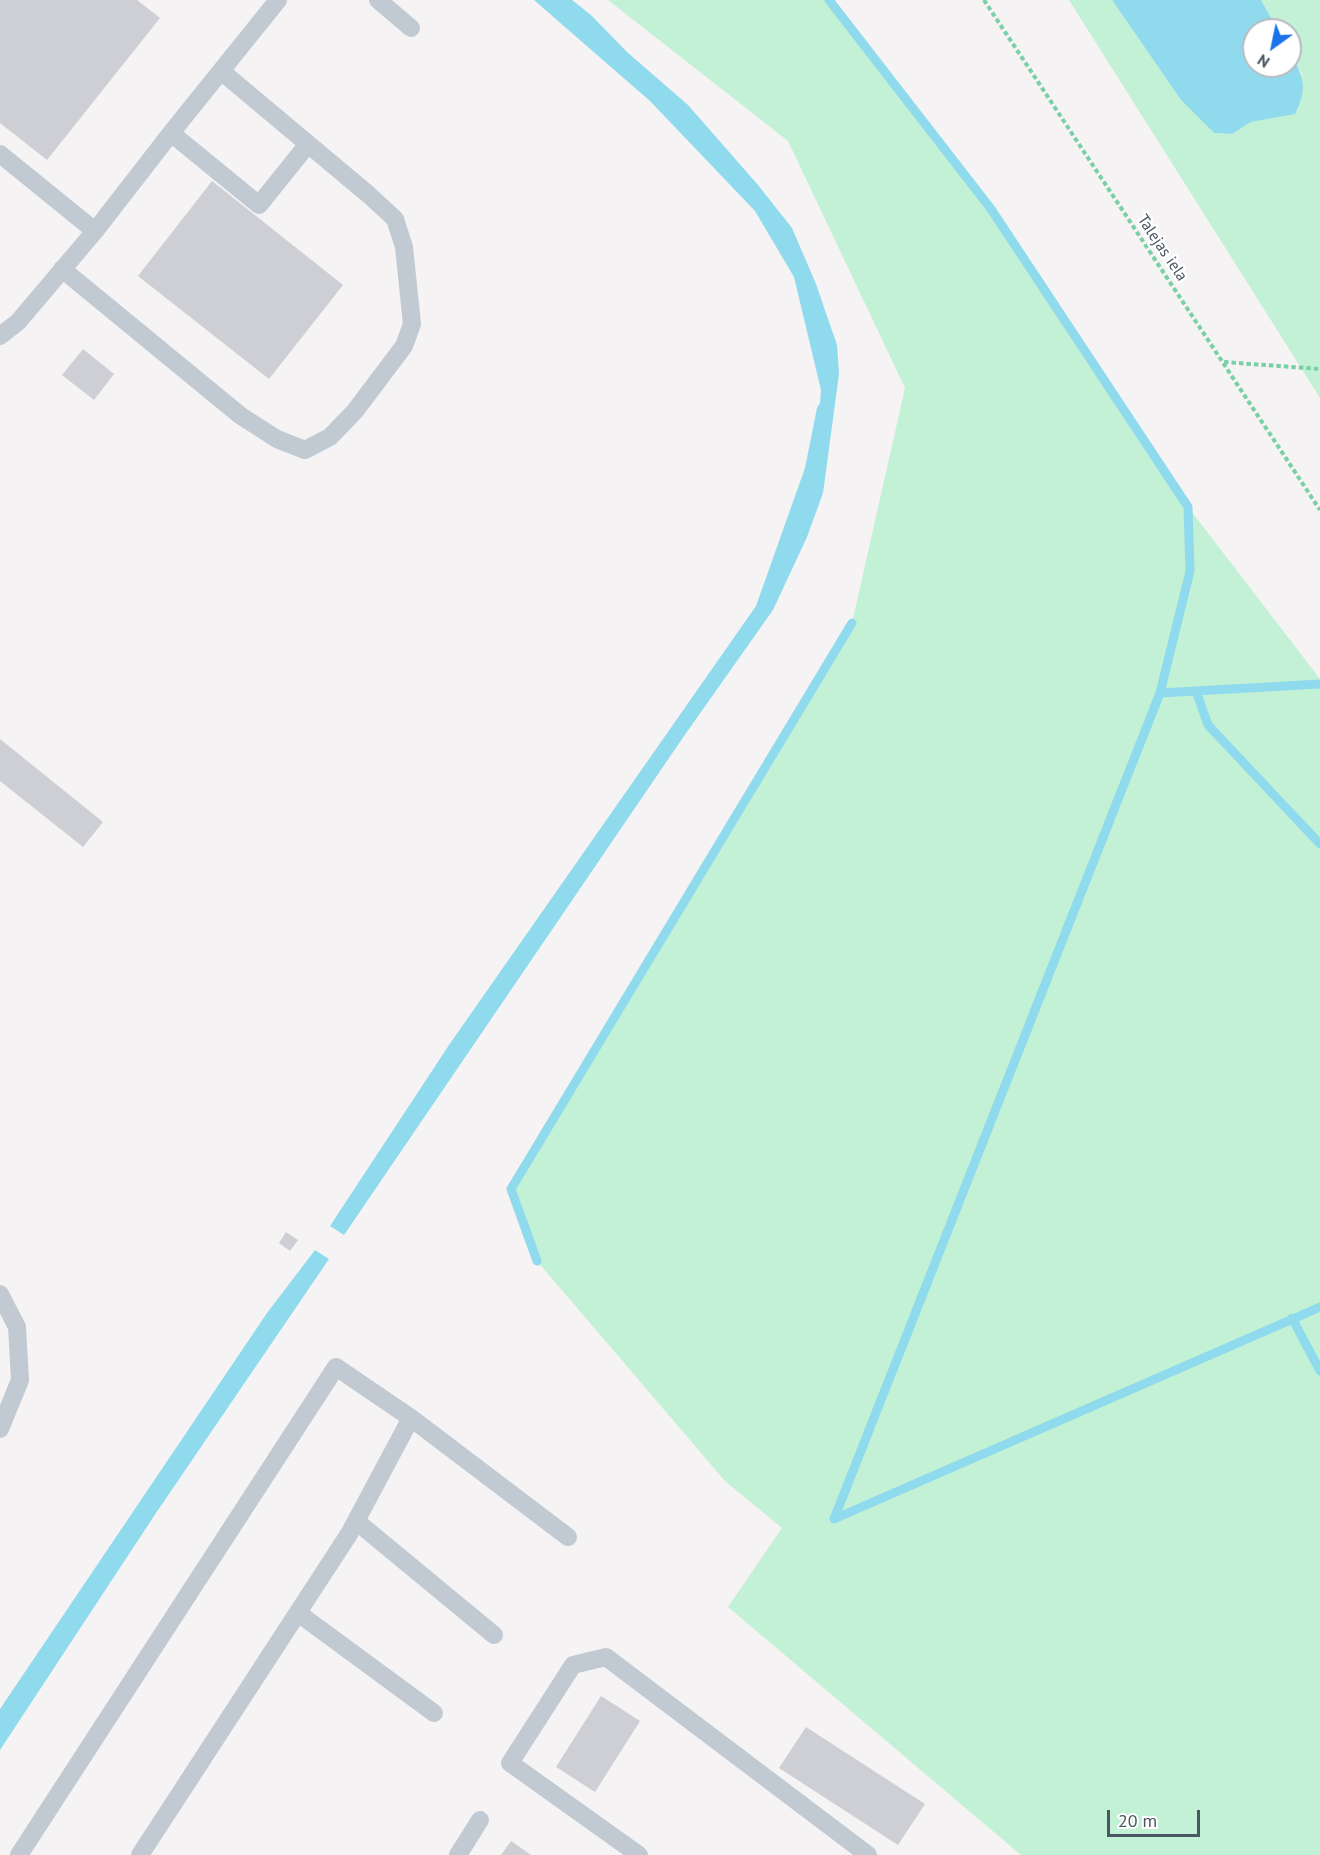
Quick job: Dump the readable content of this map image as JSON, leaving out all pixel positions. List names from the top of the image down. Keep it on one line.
{"streets":{"path":["Talejas iela"]},"scale_bar":"20 m","north":"bottom left"}
